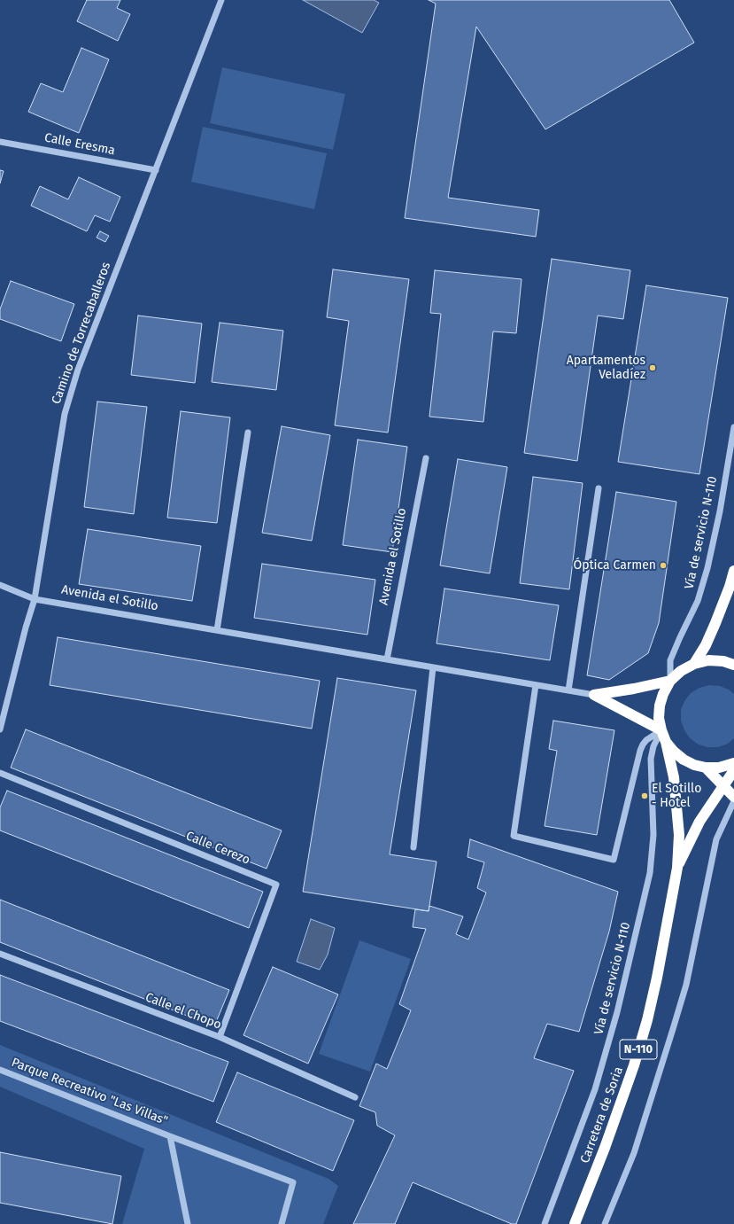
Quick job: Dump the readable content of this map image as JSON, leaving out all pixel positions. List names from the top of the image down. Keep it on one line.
{"streets":{"highway":["Avenida el Sotillo","N-110","Carretera de Soria"],"street":["Calle Eresma","Camino de Torrecaballeros","Vía de servicio N-110","Calle Cerezo","Calle el Chopo","Parque Recreativo \"Las Villas\""]},"crossings":[["Calle Eresma","Camino de Torrecaballeros"],["Camino de Torrecaballeros","Avenida el Sotillo"],["Vía de servicio N-110","Avenida el Sotillo"],["Vía de servicio N-110","N-110"],["Avenida el Sotillo","N-110"],["Calle Cerezo","Calle el Chopo"],["N-110","Carretera de Soria"]],"places":["Apartamentos Veladíez","Óptica Carmen","El Sotillo - Hotel"]}
